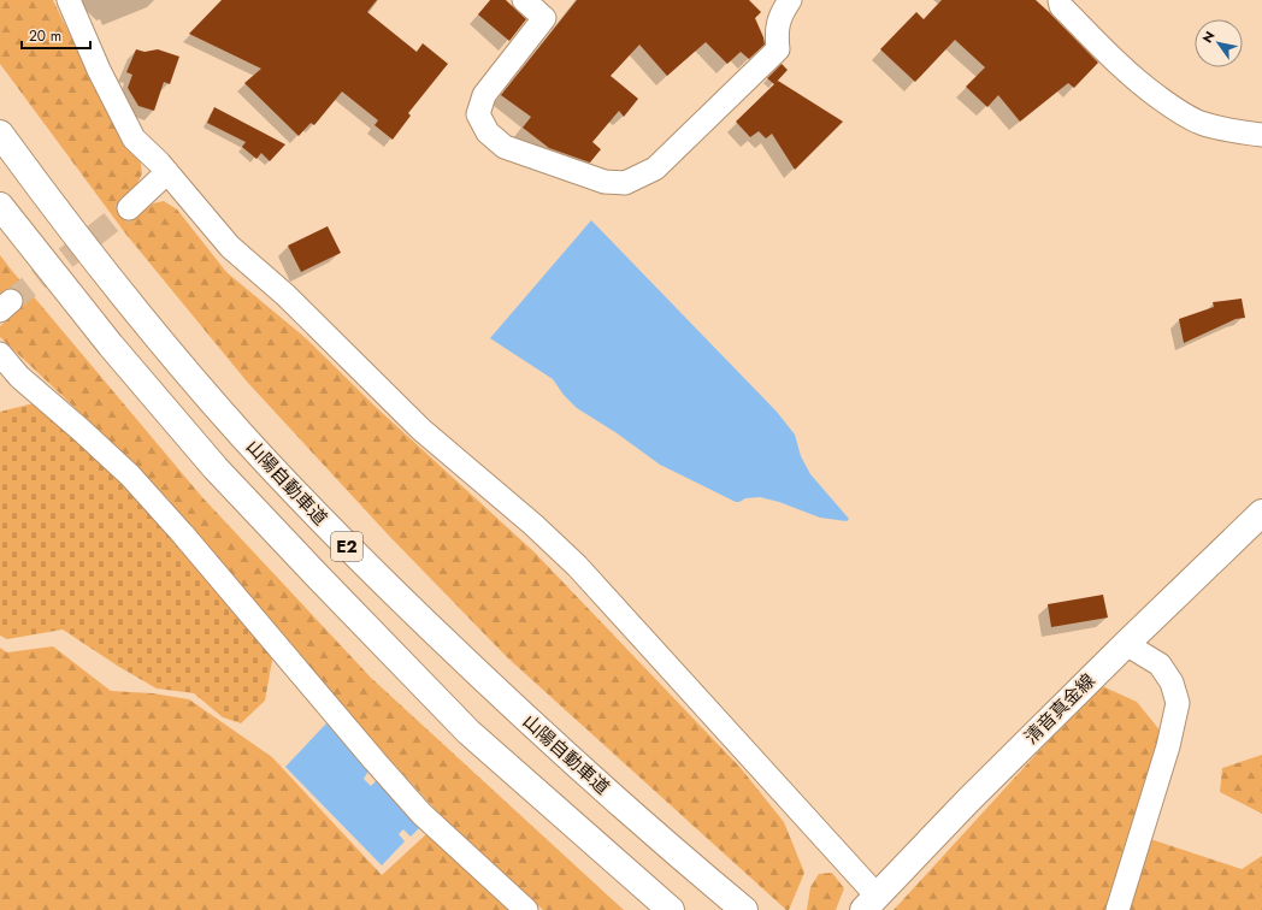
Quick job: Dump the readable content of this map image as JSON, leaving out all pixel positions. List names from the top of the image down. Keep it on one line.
{"streets":{"main road":["山陽自動車道","E2","清音真金線"]},"scale_bar":"20 m","north":"top left"}
